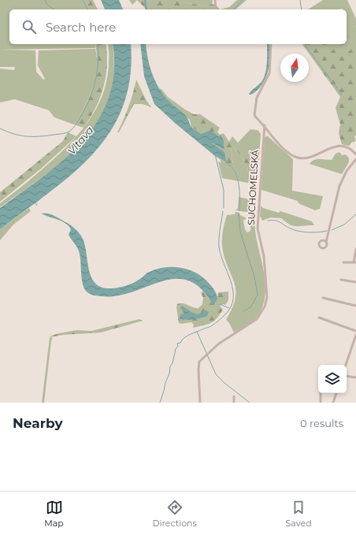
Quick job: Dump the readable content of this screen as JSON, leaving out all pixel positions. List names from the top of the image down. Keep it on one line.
{"streets":{"street":["SUCHOMELSKÁ"]},"water":["Vltava"],"north":"top","page":{"search":"Search here","heading":["Nearby","0 results"],"nav":["Map","Directions","Saved"]}}
